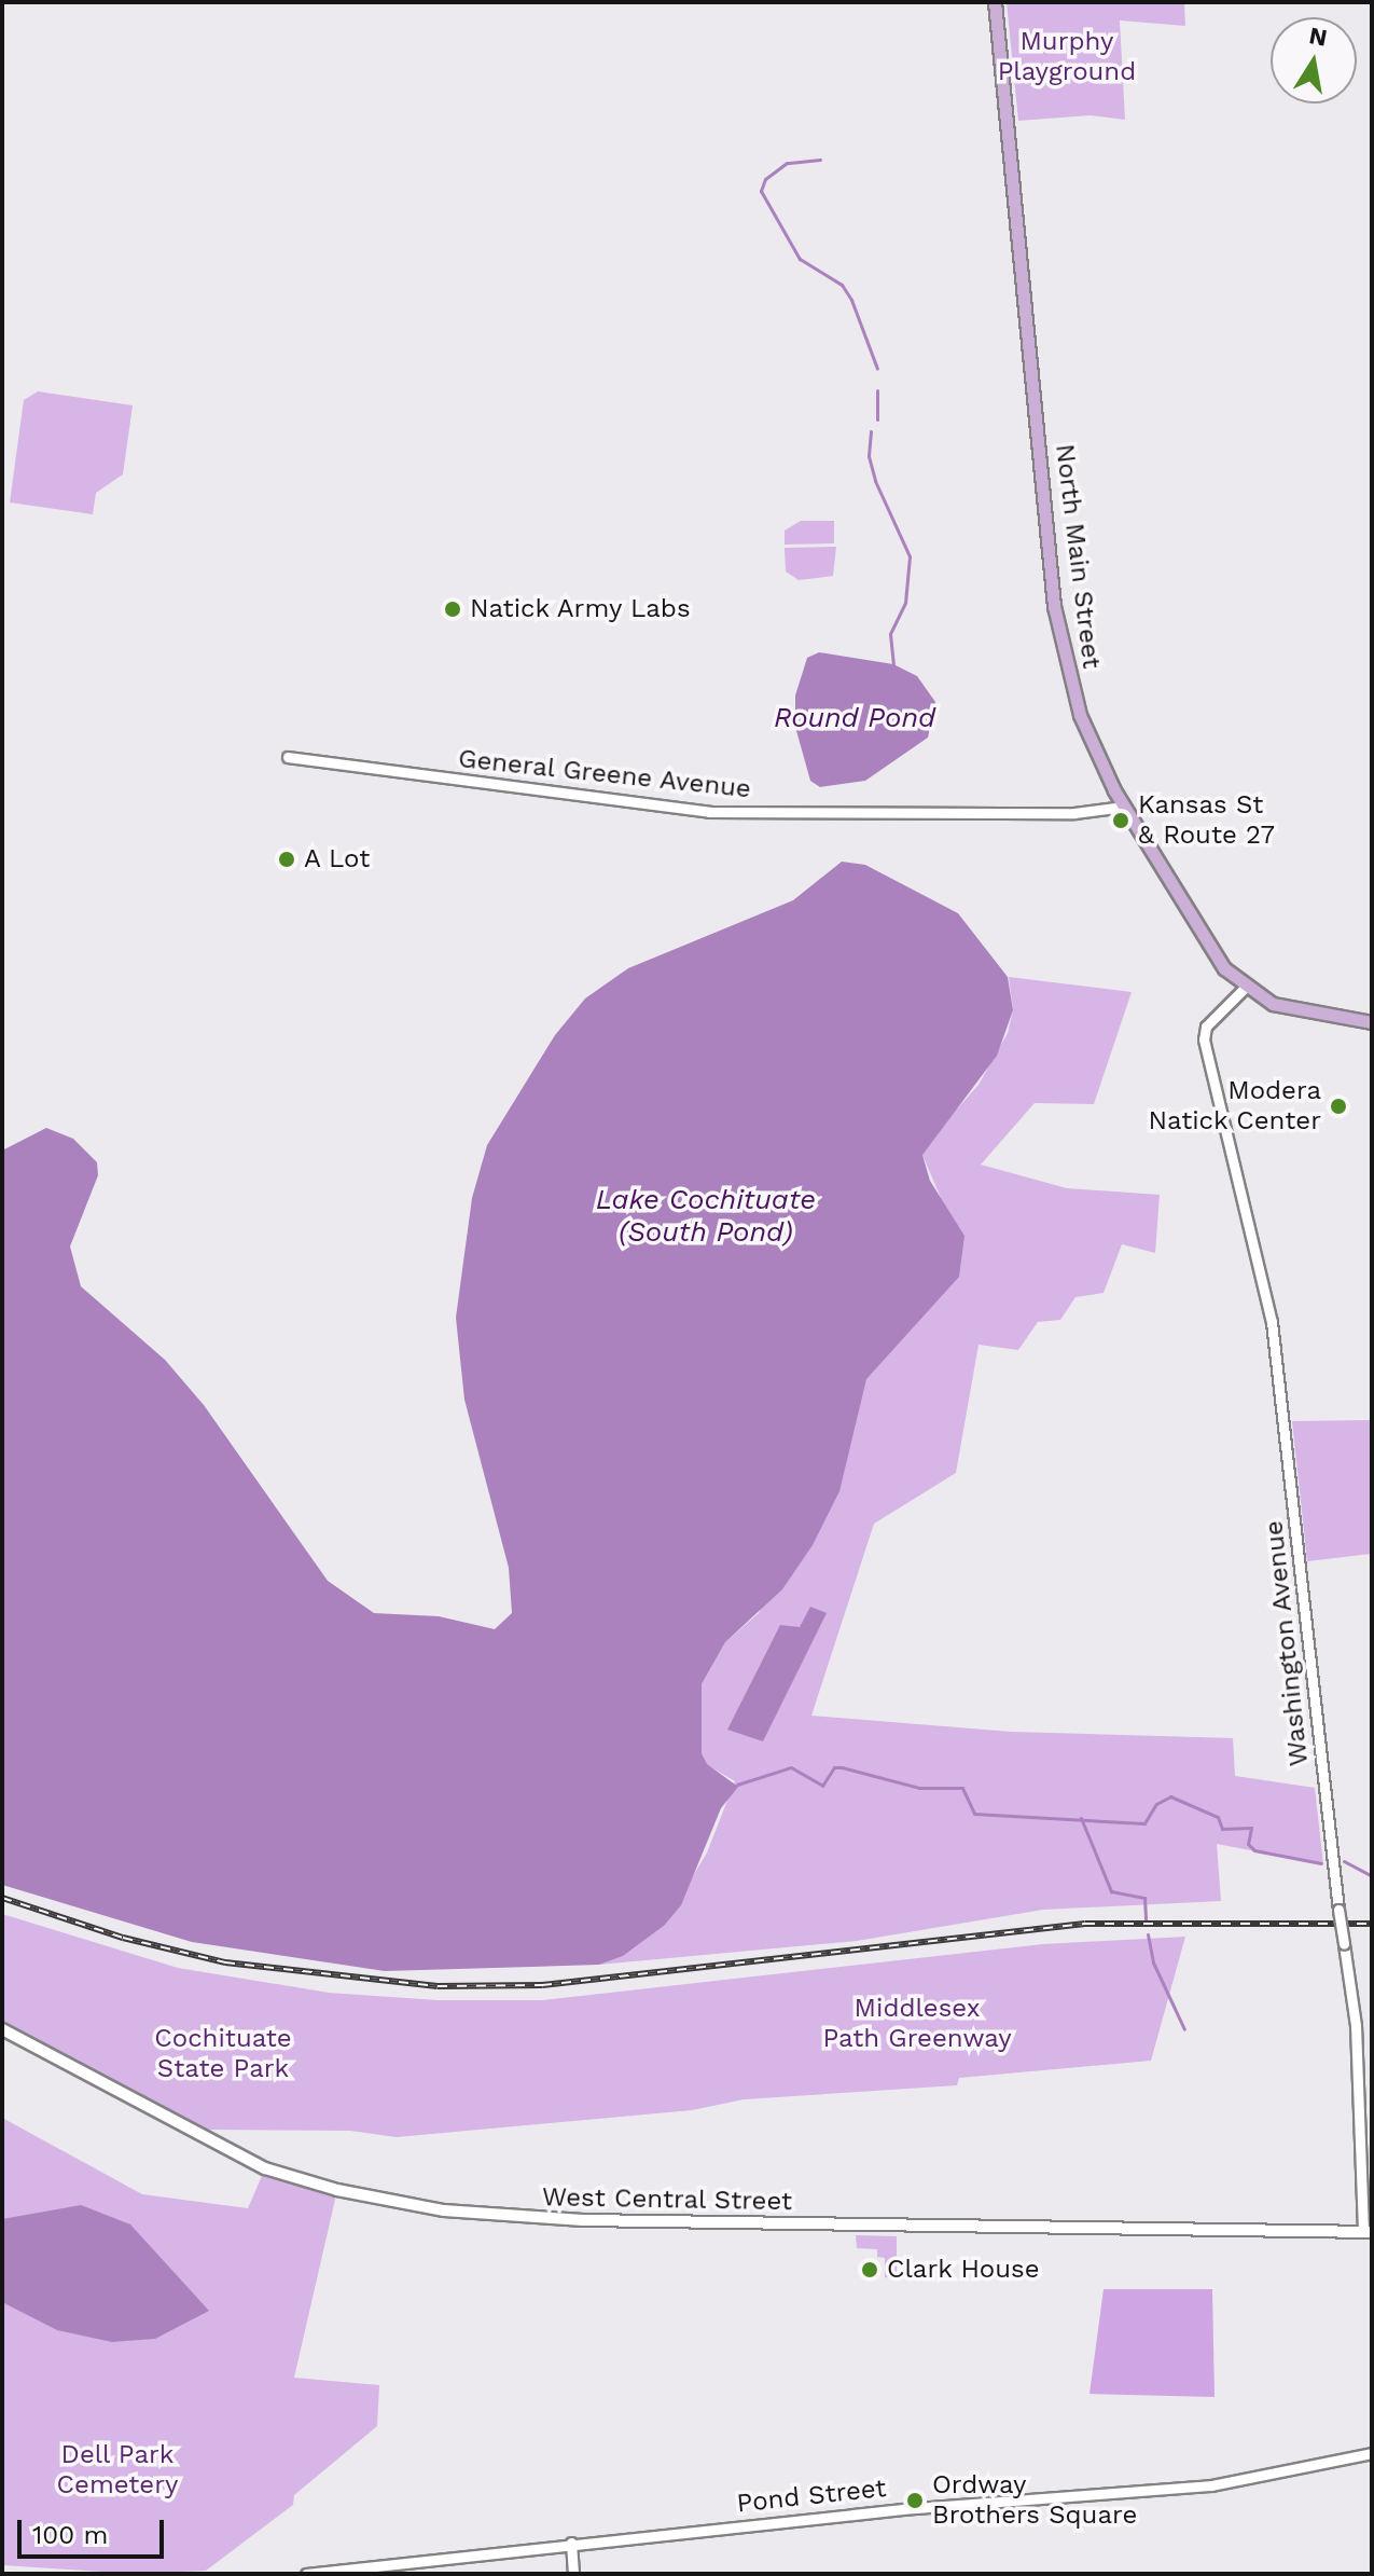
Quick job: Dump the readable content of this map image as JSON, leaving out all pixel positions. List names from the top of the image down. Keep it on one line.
{"streets":{"main road":["North Main Street","West Central Street"],"street":["General Greene Avenue","Washington Avenue","Pond Street"]},"crossings":[["North Main Street","General Greene Avenue"],["North Main Street","Washington Avenue"],["Washington Avenue","West Central Street"]],"water":["Round Pond","Lake Cochituate (South Pond)"],"parks":["Murphy Playground","Middlesex Path Greenway","Cochituate State Park","Dell Park Cemetery"],"places":["Natick Army Labs","Kansas St & Route 27","A Lot","Modera Natick Center","Clark House","Ordway Brothers Square"],"scale_bar":"100 m","north":"top"}
